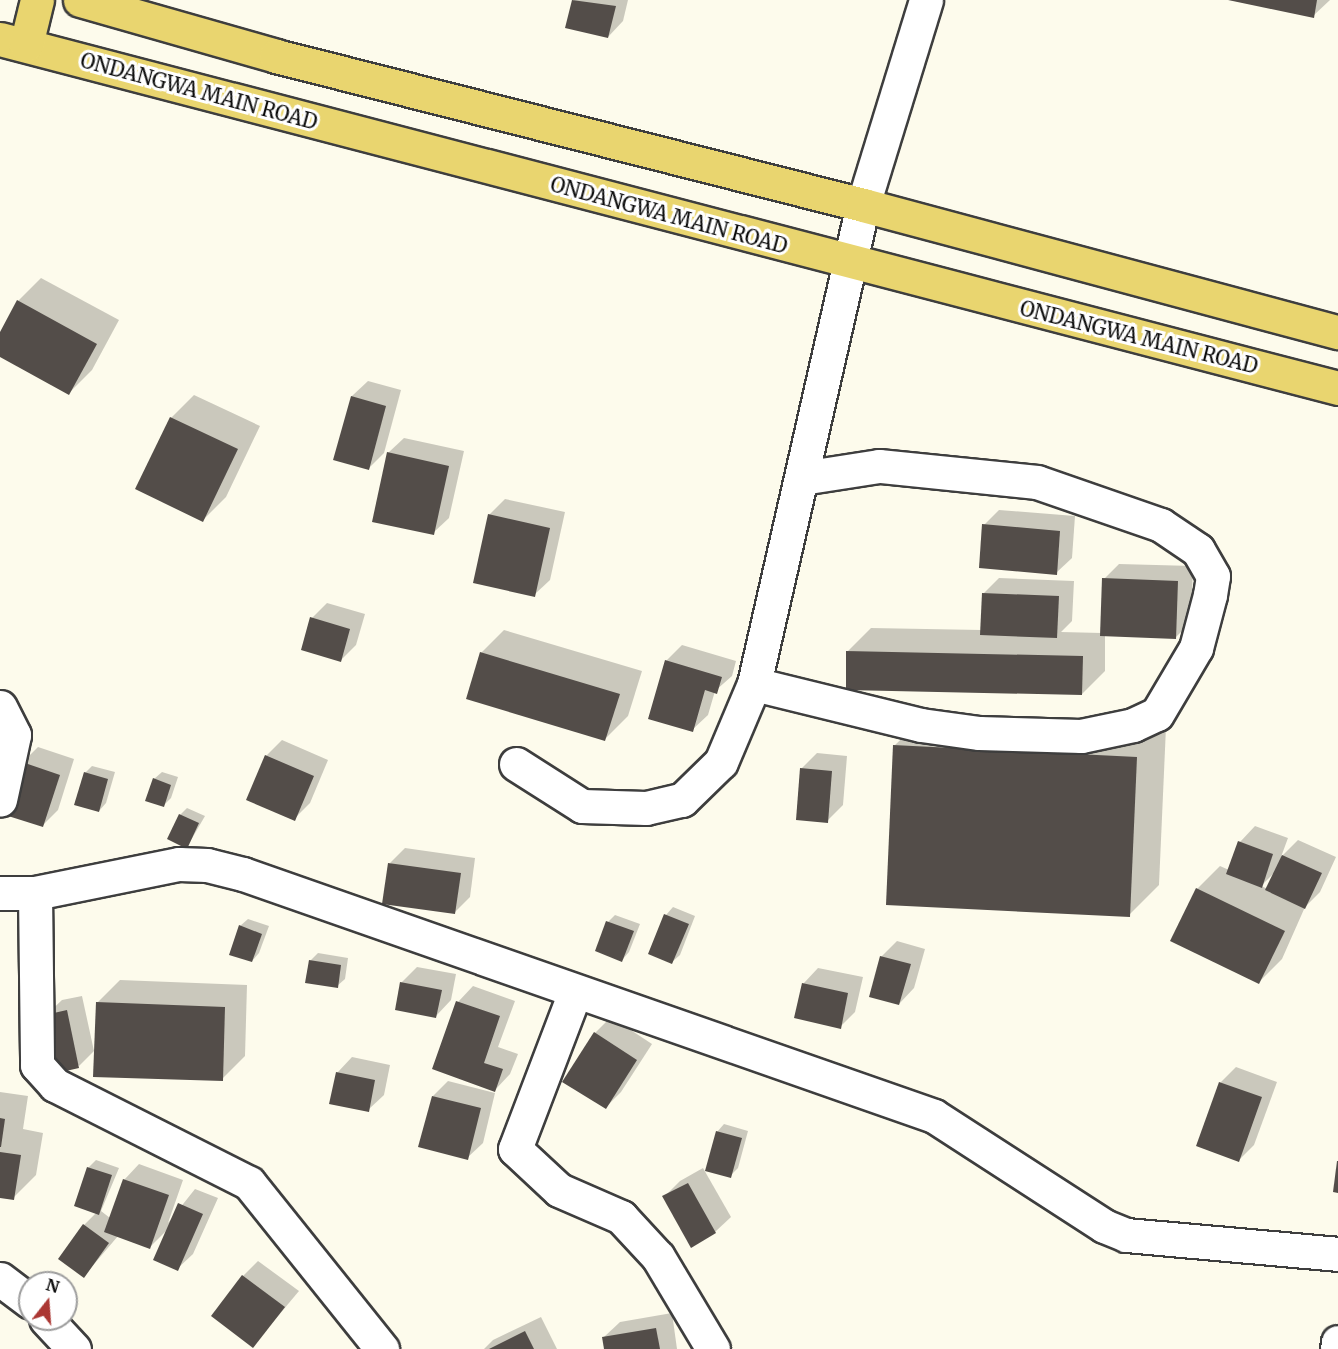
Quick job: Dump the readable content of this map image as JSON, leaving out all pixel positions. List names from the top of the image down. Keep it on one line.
{"streets":{"main road":["ONDANGWA MAIN ROAD"]},"north":"top"}
